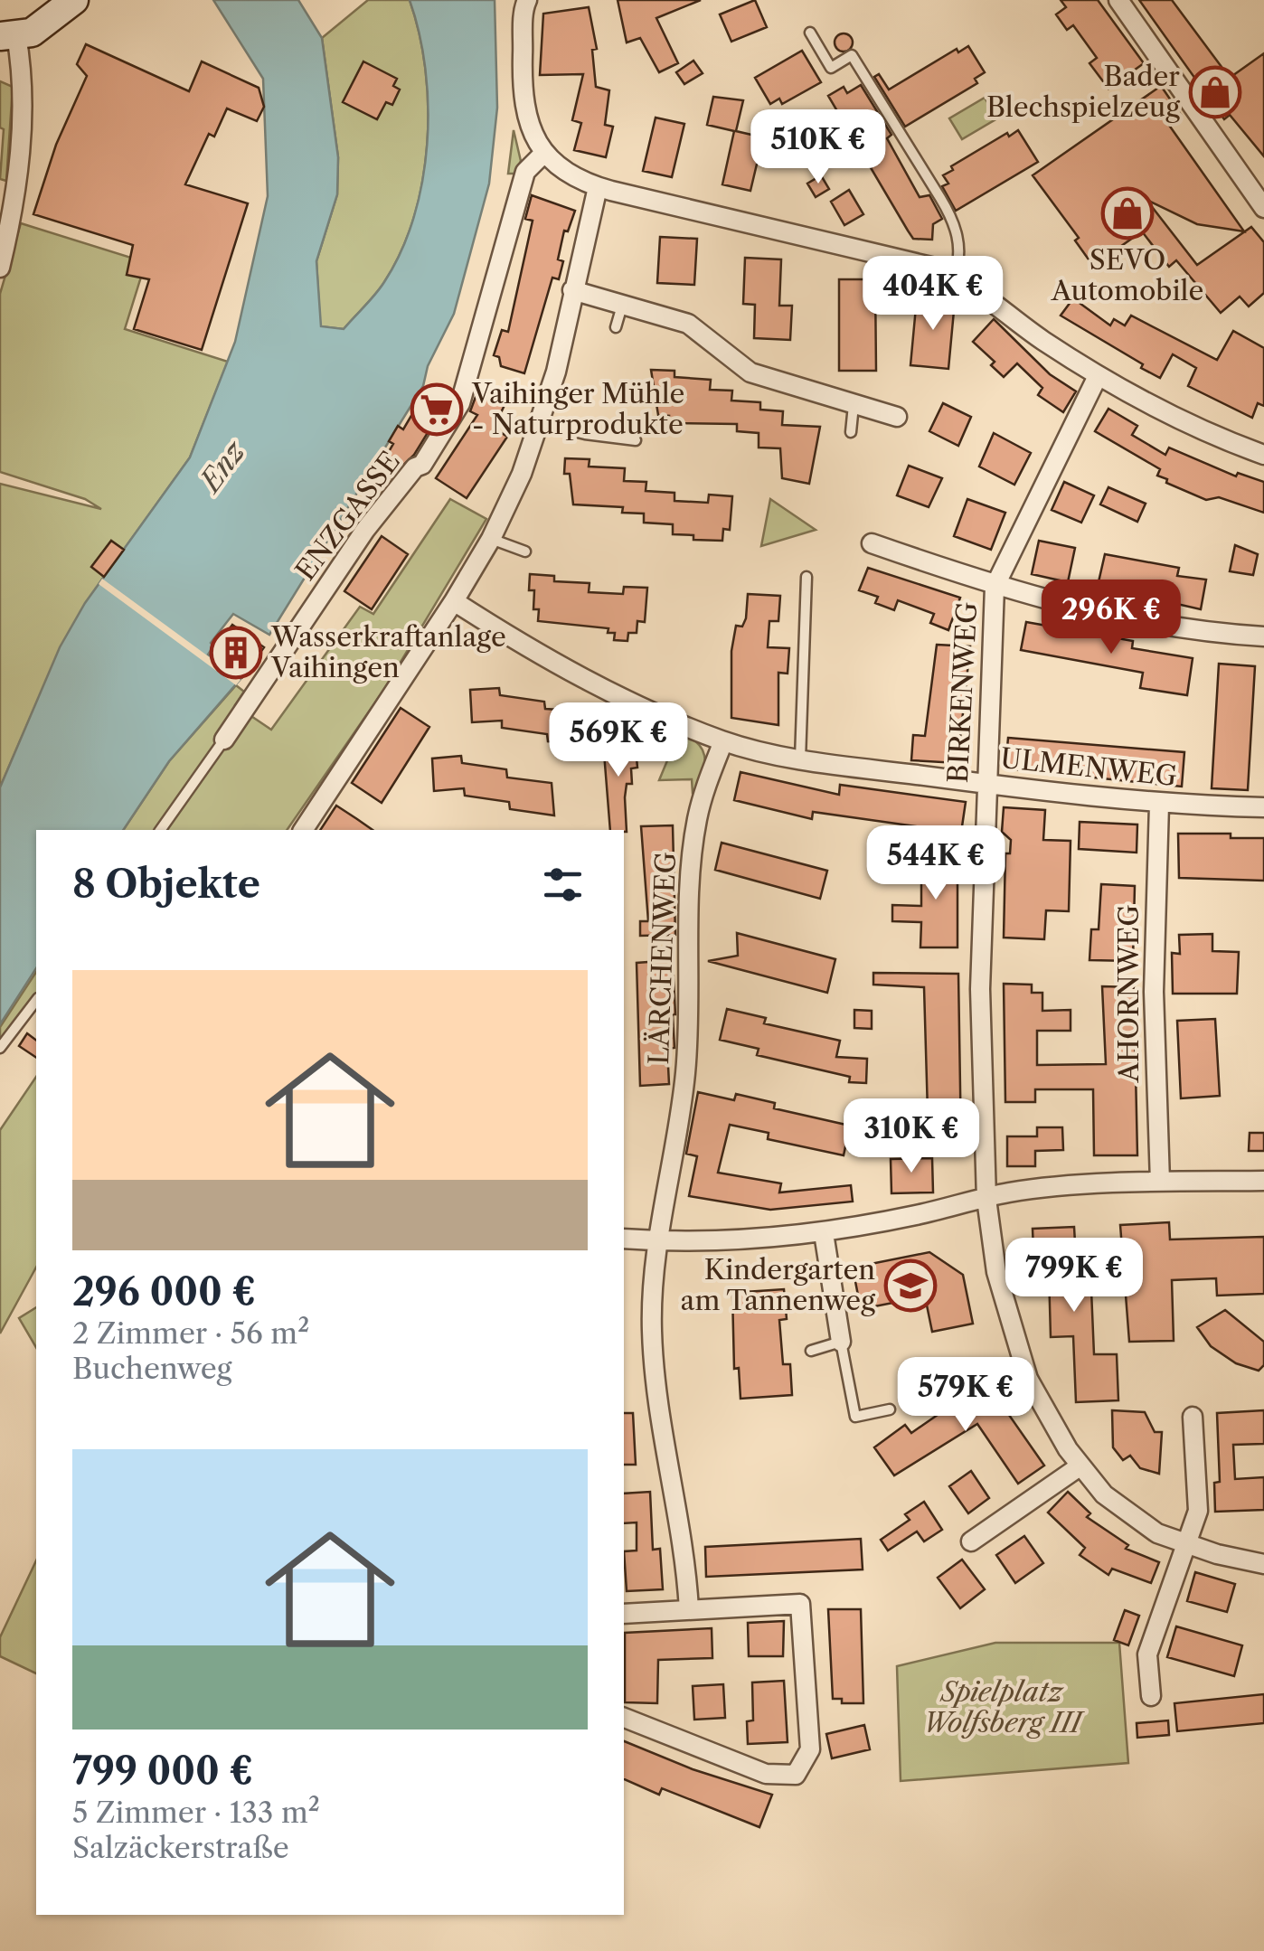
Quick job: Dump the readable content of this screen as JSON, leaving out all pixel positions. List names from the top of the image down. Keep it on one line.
{"streets":{"street":["ENZGASSE","BIRKENWEG","ULMENWEG","LÄRCHENWEG","AHORNWEG"]},"crossings":[["BIRKENWEG","ULMENWEG"],["ULMENWEG","LÄRCHENWEG"],["ULMENWEG","AHORNWEG"]],"water":["Enz"],"parks":["Spielplatz Wolfsberg III"],"places":{"shop":["Bader Blechspielzeug","SEVO Automobile"],"supermarket":["Vaihinger Mühle - Naturprodukte"],"building":["Wasserkraftanlage Vaihingen"],"school or university":["Kindergarten am Tannenweg"]},"page":{"price":["510K €","404K €","296K €","569K €","544K €","310K €","799K €","579K €"],"heading":"8 Objekte","list":[{"name":"296 000 €","note":"2 Zimmer · 56 m² · Buchenweg"},{"name":"799 000 €","note":"5 Zimmer · 133 m² · Salzäckerstraße"}]}}
